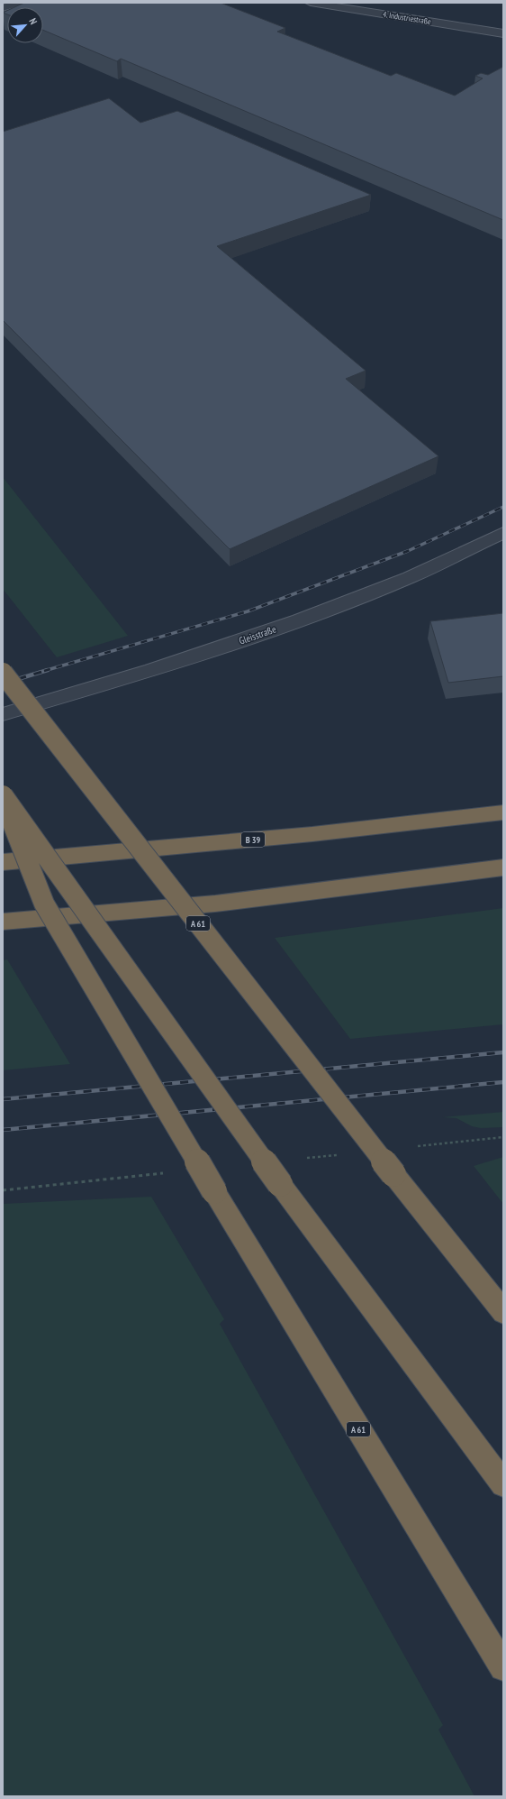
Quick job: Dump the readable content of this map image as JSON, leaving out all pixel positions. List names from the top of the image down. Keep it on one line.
{"streets":{"highway":["B 39","A 61"],"street":["4. Industriestraße","Gleisstraße"]},"north":"top right"}
